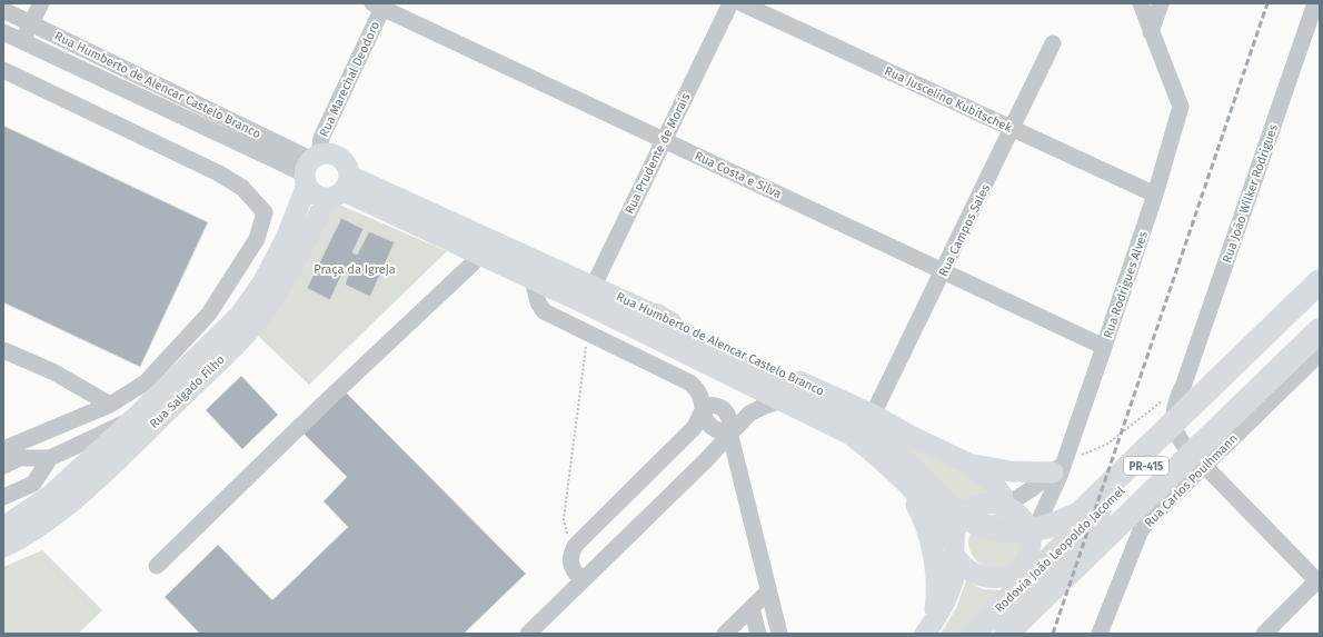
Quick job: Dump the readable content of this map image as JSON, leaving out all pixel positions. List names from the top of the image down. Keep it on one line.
{"streets":{"highway":["PR-415","Rodovia João Leopoldo Jacomel"],"main road":["Rua Humberto de Alencar Castelo Branco","Rua Salgado Filho"],"street":["Rua Marechal Deodoro","Rua Juscelino Kubitschek","Rua Prudente de Morais","Rua Costa e Silva","Rua João Wilker Rodrigues","Rua Campos Sales","Rua Rodrigues Alves","Rua Carlos Poulhmann"]},"crossings":[["Rua Marechal Deodoro","Rua Humberto de Alencar Castelo Branco"],["Rua Marechal Deodoro","Rua Costa e Silva"],["Rua Marechal Deodoro","Rua Salgado Filho"],["Rua Humberto de Alencar Castelo Branco","Rua Prudente de Morais"],["Rua Humberto de Alencar Castelo Branco","Rua Campos Sales"],["Rua Humberto de Alencar Castelo Branco","Rua Rodrigues Alves"],["Rua Humberto de Alencar Castelo Branco","Rua Salgado Filho"],["Rua Juscelino Kubitschek","Rua Campos Sales"],["Rua Juscelino Kubitschek","Rua Rodrigues Alves"],["Rua Prudente de Morais","Rua Costa e Silva"],["Rua Costa e Silva","Rua Campos Sales"],["Rua Costa e Silva","Rua Rodrigues Alves"],["Rua João Wilker Rodrigues","Rua Carlos Poulhmann"]],"parks":["Praça da Igreja"]}
